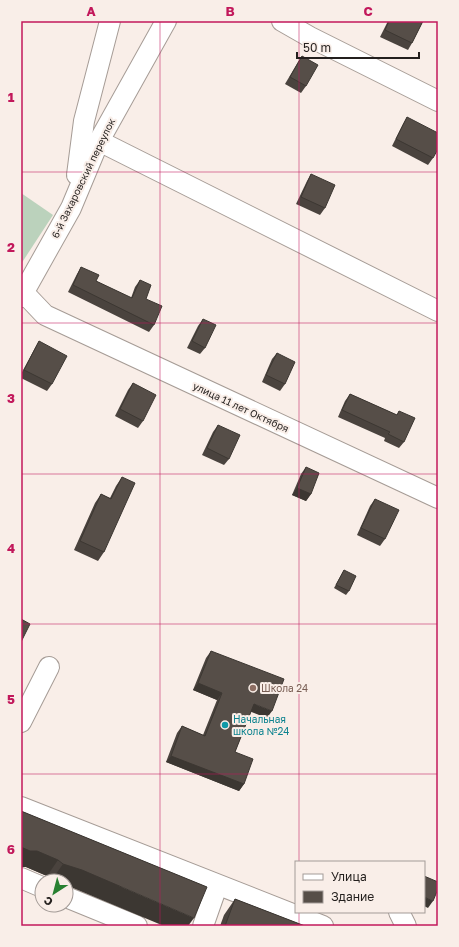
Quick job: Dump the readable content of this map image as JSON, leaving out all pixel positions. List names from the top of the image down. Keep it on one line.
{"streets":{"street":["6-й Захаровский переулок","улица 11 лет Октября"]},"crossings":[["6-й Захаровский переулок","улица 11 лет Октября"]],"places":["Школа 24","Начальная школа №24"],"legend":["Улица","Здание"],"scale_bar":"50 m","north":"bottom left","grid":{"columns":["A","B","C"],"rows":["1","2","3","4","5","6"]}}
